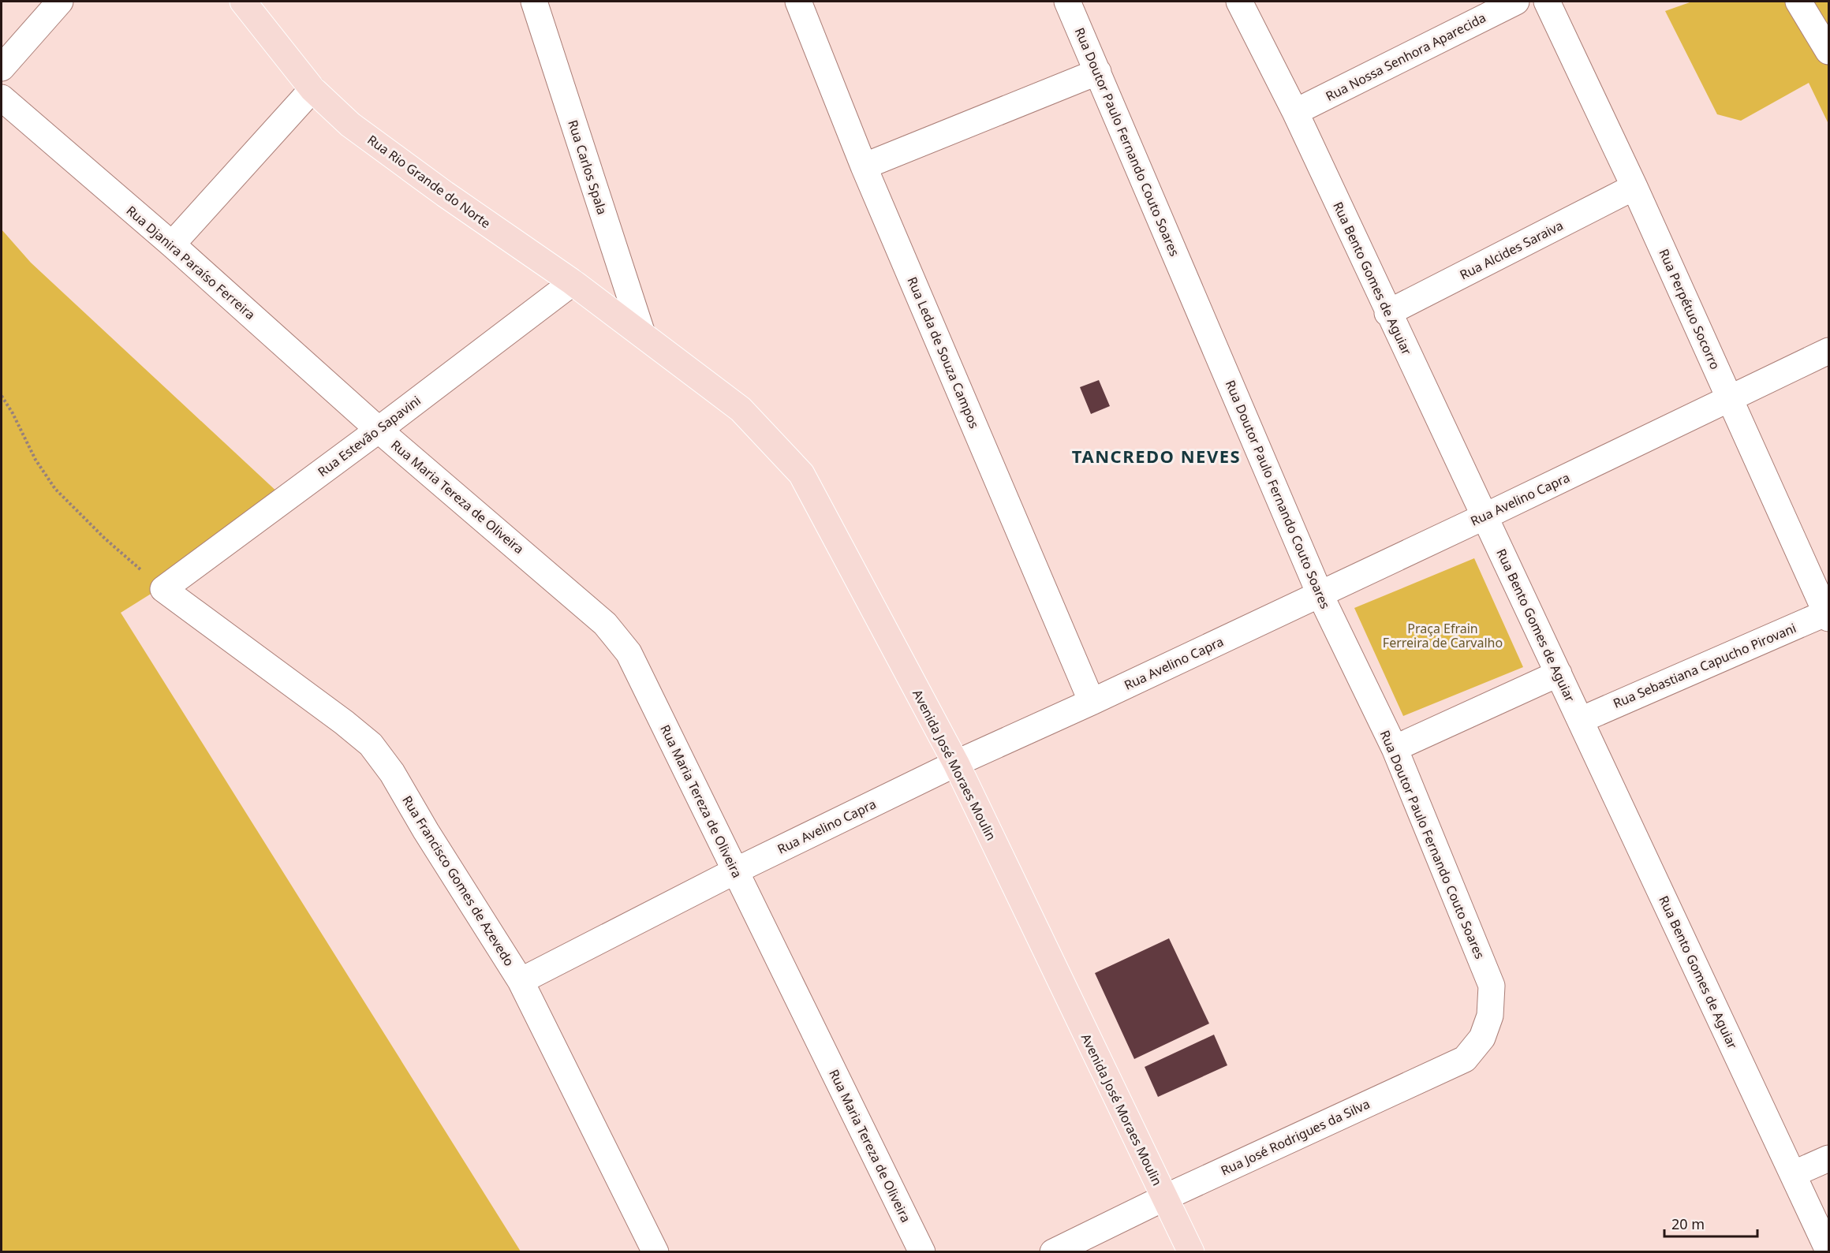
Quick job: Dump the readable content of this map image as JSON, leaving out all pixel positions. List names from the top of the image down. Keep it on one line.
{"streets":{"main road":["Rua Rio Grande do Norte","Avenida José Moraes Moulin"],"street":["Rua Nossa Senhora Aparecida","Rua Doutor Paulo Fernando Couto Soares","Rua Carlos Spala","Rua Alcides Saraiva","Rua Djanira Paraíso Ferreira","Rua Bento Gomes de Aguiar","Rua Perpétuo Socorro","Rua Leda de Souza Campos","Rua Estevão Sapavini","Rua Maria Tereza de Oliveira","Rua Avelino Capra","Rua Sebastiana Capucho Pirovani","Rua Francisco Gomes de Azevedo","Rua José Rodrigues da Silva"]},"crossings":[["Rua Nossa Senhora Aparecida","Rua Bento Gomes de Aguiar"],["Rua Doutor Paulo Fernando Couto Soares","Rua Avelino Capra"],["Rua Doutor Paulo Fernando Couto Soares","Rua José Rodrigues da Silva"],["Rua Carlos Spala","Rua Rio Grande do Norte"],["Rua Carlos Spala","Avenida José Moraes Moulin"],["Rua Rio Grande do Norte","Rua Estevão Sapavini"],["Rua Rio Grande do Norte","Avenida José Moraes Moulin"],["Rua Alcides Saraiva","Rua Bento Gomes de Aguiar"],["Rua Alcides Saraiva","Rua Perpétuo Socorro"],["Rua Djanira Paraíso Ferreira","Rua Estevão Sapavini"],["Rua Djanira Paraíso Ferreira","Rua Maria Tereza de Oliveira"],["Rua Bento Gomes de Aguiar","Rua Avelino Capra"],["Rua Bento Gomes de Aguiar","Rua Sebastiana Capucho Pirovani"],["Rua Perpétuo Socorro","Rua Avelino Capra"],["Rua Perpétuo Socorro","Rua Sebastiana Capucho Pirovani"],["Rua Leda de Souza Campos","Rua Avelino Capra"],["Rua Estevão Sapavini","Rua Maria Tereza de Oliveira"],["Rua Estevão Sapavini","Rua Francisco Gomes de Azevedo"],["Rua Maria Tereza de Oliveira","Rua Avelino Capra"],["Rua Avelino Capra","Avenida José Moraes Moulin"],["Rua Avelino Capra","Rua Francisco Gomes de Azevedo"],["Avenida José Moraes Moulin","Rua José Rodrigues da Silva"]],"districts":["TANCREDO NEVES"],"parks":["Praça Efrain Ferreira de Carvalho"],"scale_bar":"20 m"}
